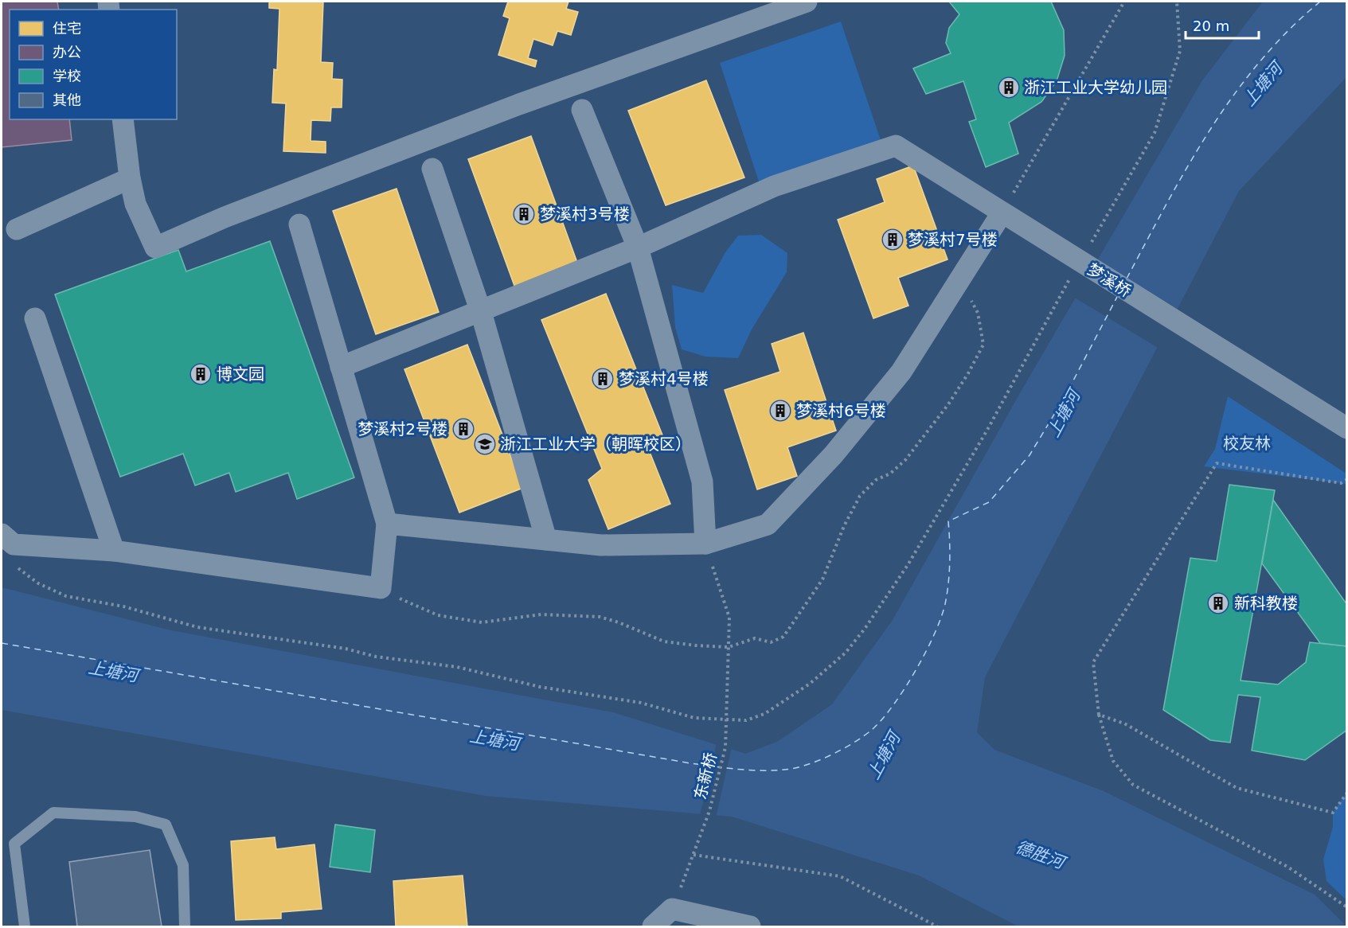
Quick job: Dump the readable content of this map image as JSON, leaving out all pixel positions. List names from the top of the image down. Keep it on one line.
{"streets":{"street":["梦溪桥"],"path":["东新桥"]},"water":["上塘河","德胜河"],"parks":["校友林"],"places":{"building":["浙江工业大学幼儿园","梦溪村3号楼","梦溪村7号楼","博文园","梦溪村4号楼","梦溪村6号楼","梦溪村2号楼","新科教楼"],"school or university":["浙江工业大学（朝晖校区）"]},"legend":["住宅","办公","学校","其他"],"scale_bar":"20 m"}
